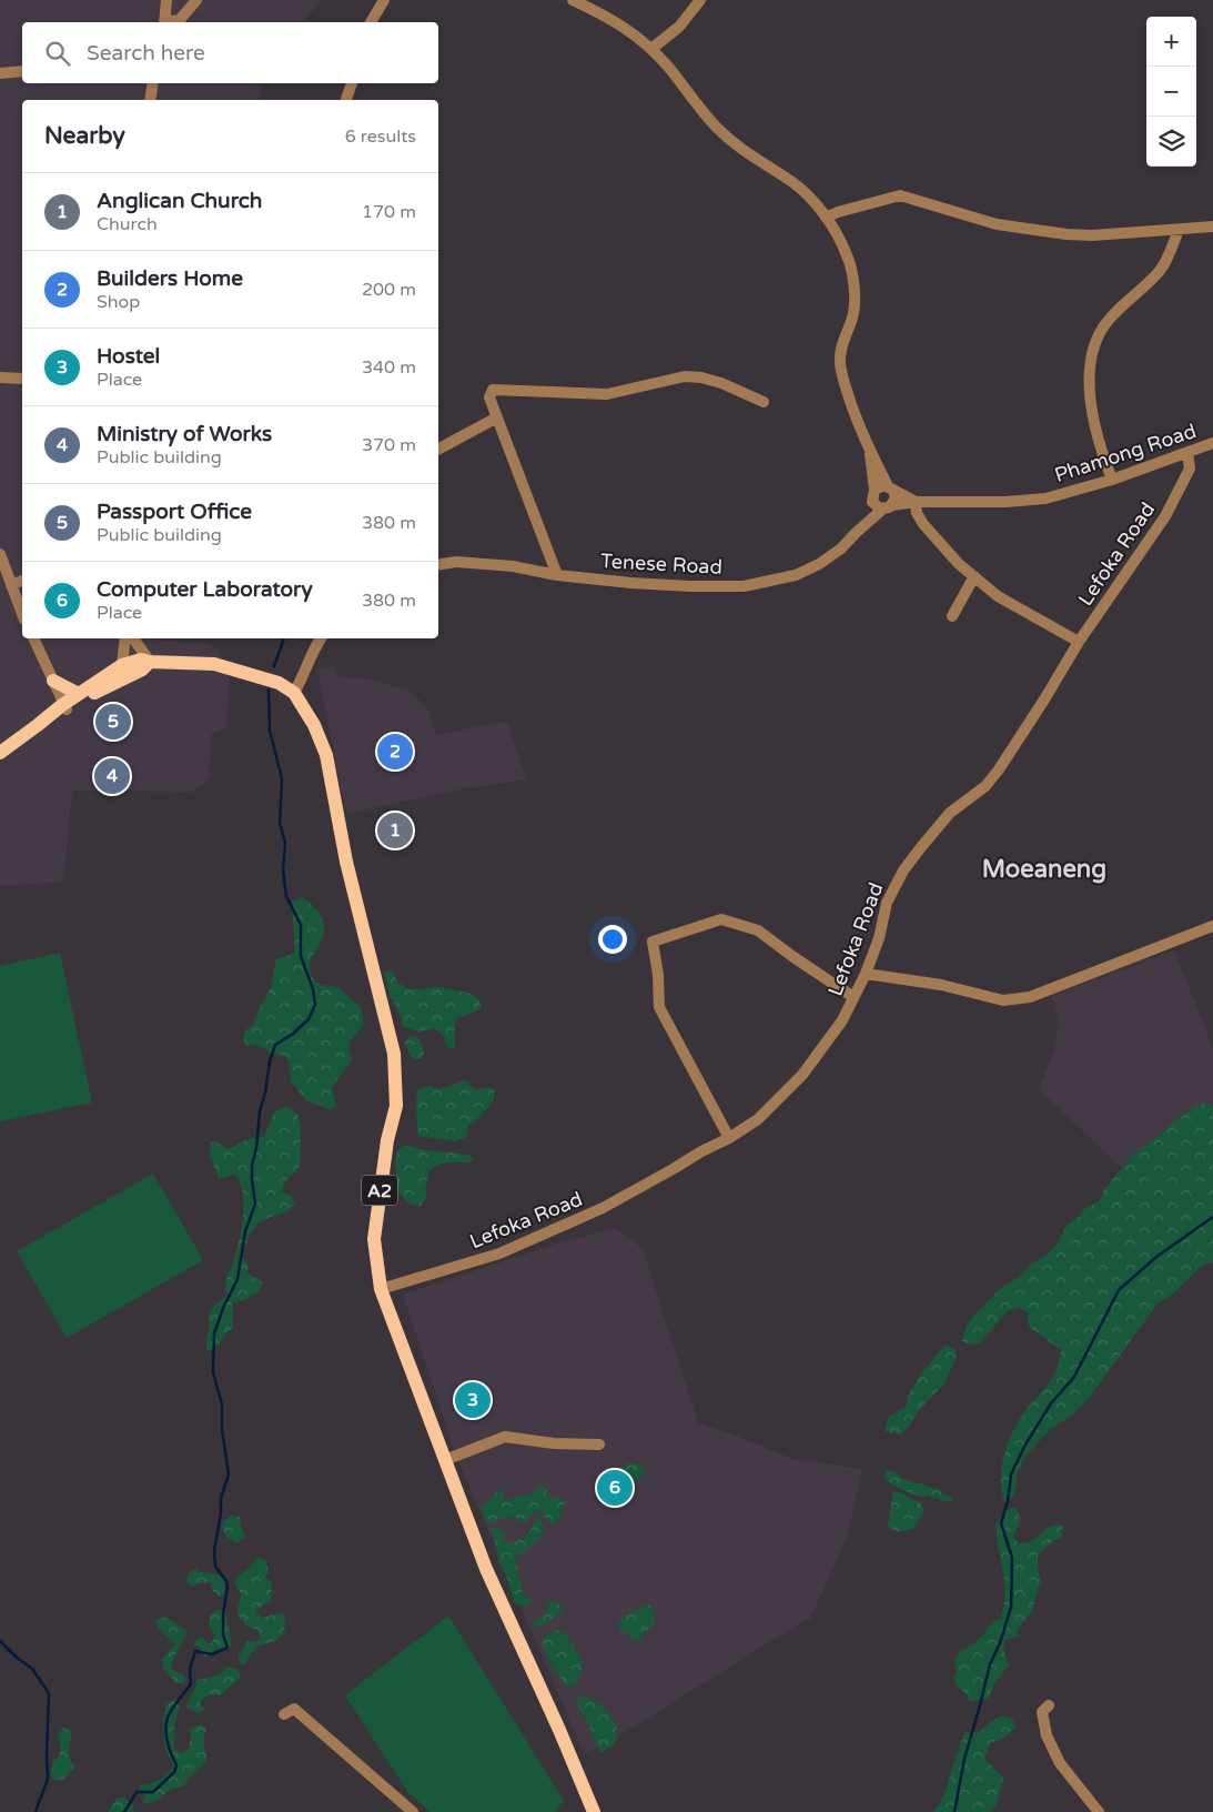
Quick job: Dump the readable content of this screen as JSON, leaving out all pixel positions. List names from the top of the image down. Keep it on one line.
{"streets":{"main road":["A2"],"street":["Phamong Road","Lefoka Road","Tenese Road"]},"crossings":[["Phamong Road","Lefoka Road"],["Phamong Road","Tenese Road"],["Lefoka Road","A2"]],"districts":["Moeaneng"],"page":{"map_buttons":["+","−"],"search":"Search here","heading":["Nearby","6 results"],"list":[{"mark":"1","name":"Anglican Church","note":"Church","value":"170 m"},{"mark":"2","name":"Builders Home","note":"Shop","value":"200 m"},{"mark":"3","name":"Hostel","note":"Place","value":"340 m"},{"mark":"4","name":"Ministry of Works","note":"Public building","value":"370 m"},{"mark":"5","name":"Passport Office","note":"Public building","value":"380 m"},{"mark":"6","name":"Computer Laboratory","note":"Place","value":"380 m"}],"pins":["5","2","4","1","3","6"]}}
